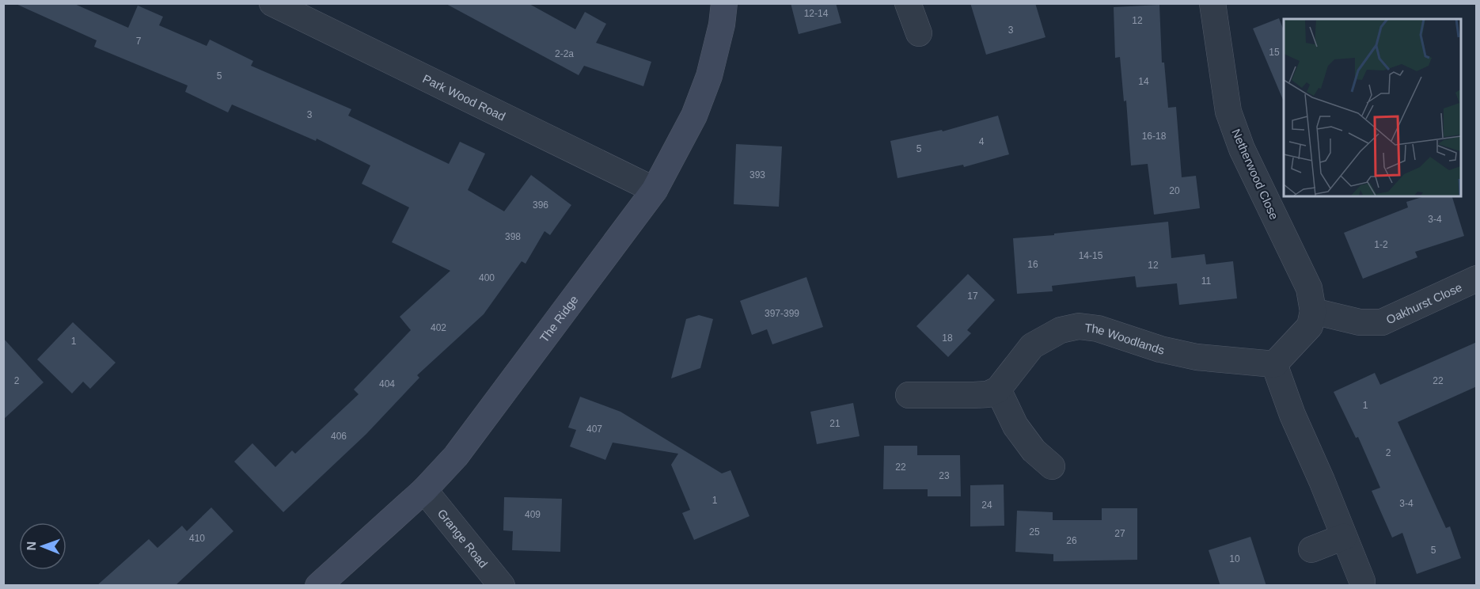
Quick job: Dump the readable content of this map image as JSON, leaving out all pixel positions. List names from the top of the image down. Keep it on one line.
{"streets":{"main road":["The Ridge"],"street":["Park Wood Road","Netherwood Close","Oakhurst Close","The Woodlands","Grange Road"]},"crossings":[["Park Wood Road","The Ridge"],["Netherwood Close","Oakhurst Close"],["The Ridge","Grange Road"]],"house_numbers":["12-14","12","3","7","15","2-2a","5","14","3","16-18","4","5","393","20","396","3-4","398","1-2","14-15","16","12","400","11","17","397-399","402","18","1","2","22","404","1","21","407","406","2","22","23","1","3-4","24","409","25","27","410","26","5","10"],"north":"left"}
